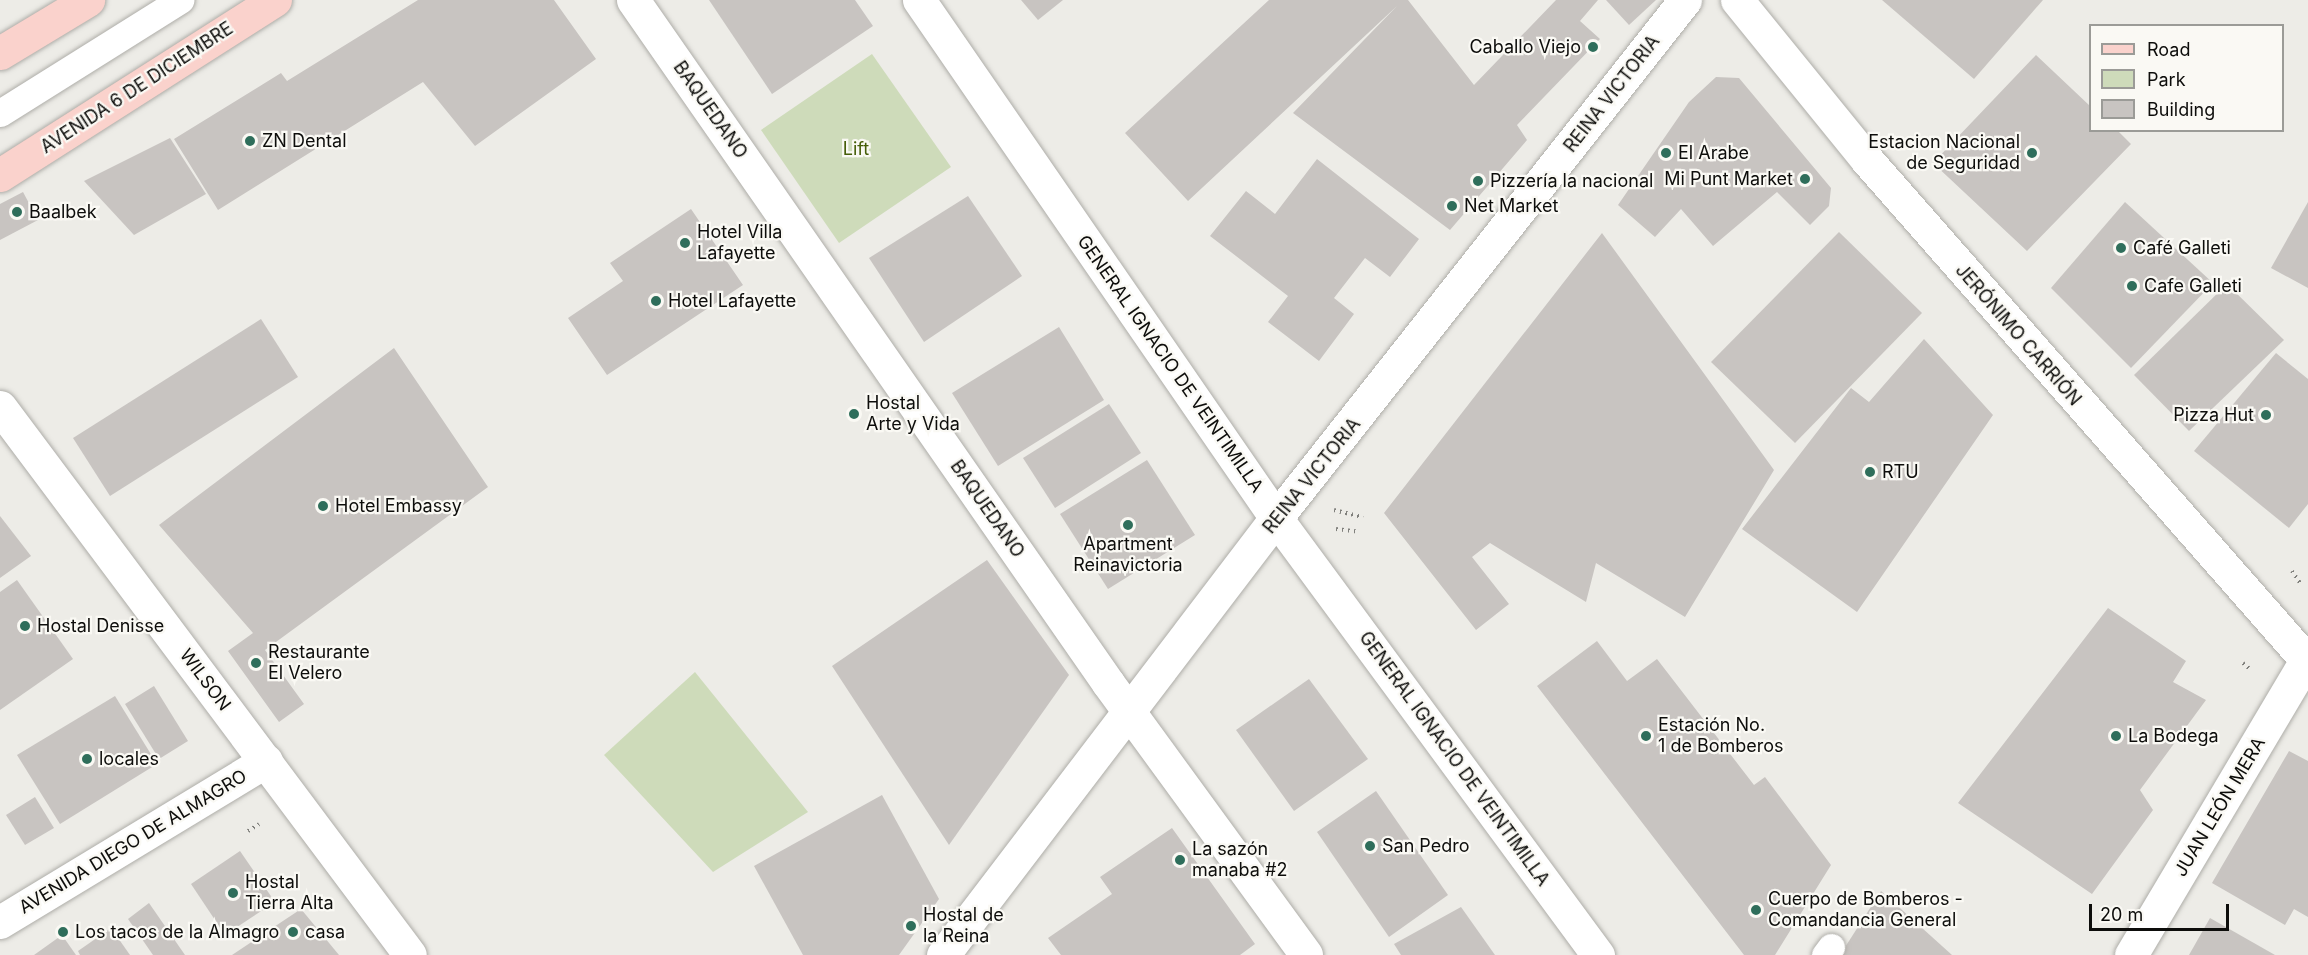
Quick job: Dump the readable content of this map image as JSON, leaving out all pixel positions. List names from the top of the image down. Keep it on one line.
{"streets":{"main road":["AVENIDA 6 DE DICIEMBRE"],"street":["REINA VICTORIA","BAQUEDANO","JERÓNIMO CARRIÓN","GENERAL IGNACIO DE VEINTIMILLA","WILSON","JUAN LEÓN MERA","AVENIDA DIEGO DE ALMAGRO"]},"crossings":[["REINA VICTORIA","BAQUEDANO"],["REINA VICTORIA","GENERAL IGNACIO DE VEINTIMILLA"],["JERÓNIMO CARRIÓN","JUAN LEÓN MERA"],["WILSON","AVENIDA DIEGO DE ALMAGRO"]],"parks":["Lift"],"places":["Caballo Viejo","ZN Dental","El Arabe","Estacion Nacional de Seguridad","Mi Punt Market","Pizzería la nacional","Net Market","Baalbek","Hotel Villa Lafayette","Café Galleti","Cafe Galleti","Hotel Lafayette","Hostal Arte y Vida","Pizza Hut","RTU","Hotel Embassy","Apartment Reinavictoria","Hostal Denisse","Restaurante El Velero","Estación No. 1 de Bomberos","La Bodega","locales","San Pedro","La sazón manaba #2","Hostal Tierra Alta","Cuerpo de Bomberos - Comandancia General","Hostal de la Reina","Los tacos de la Almagro","casa"],"legend":["Road","Park","Building"],"scale_bar":"20 m"}
